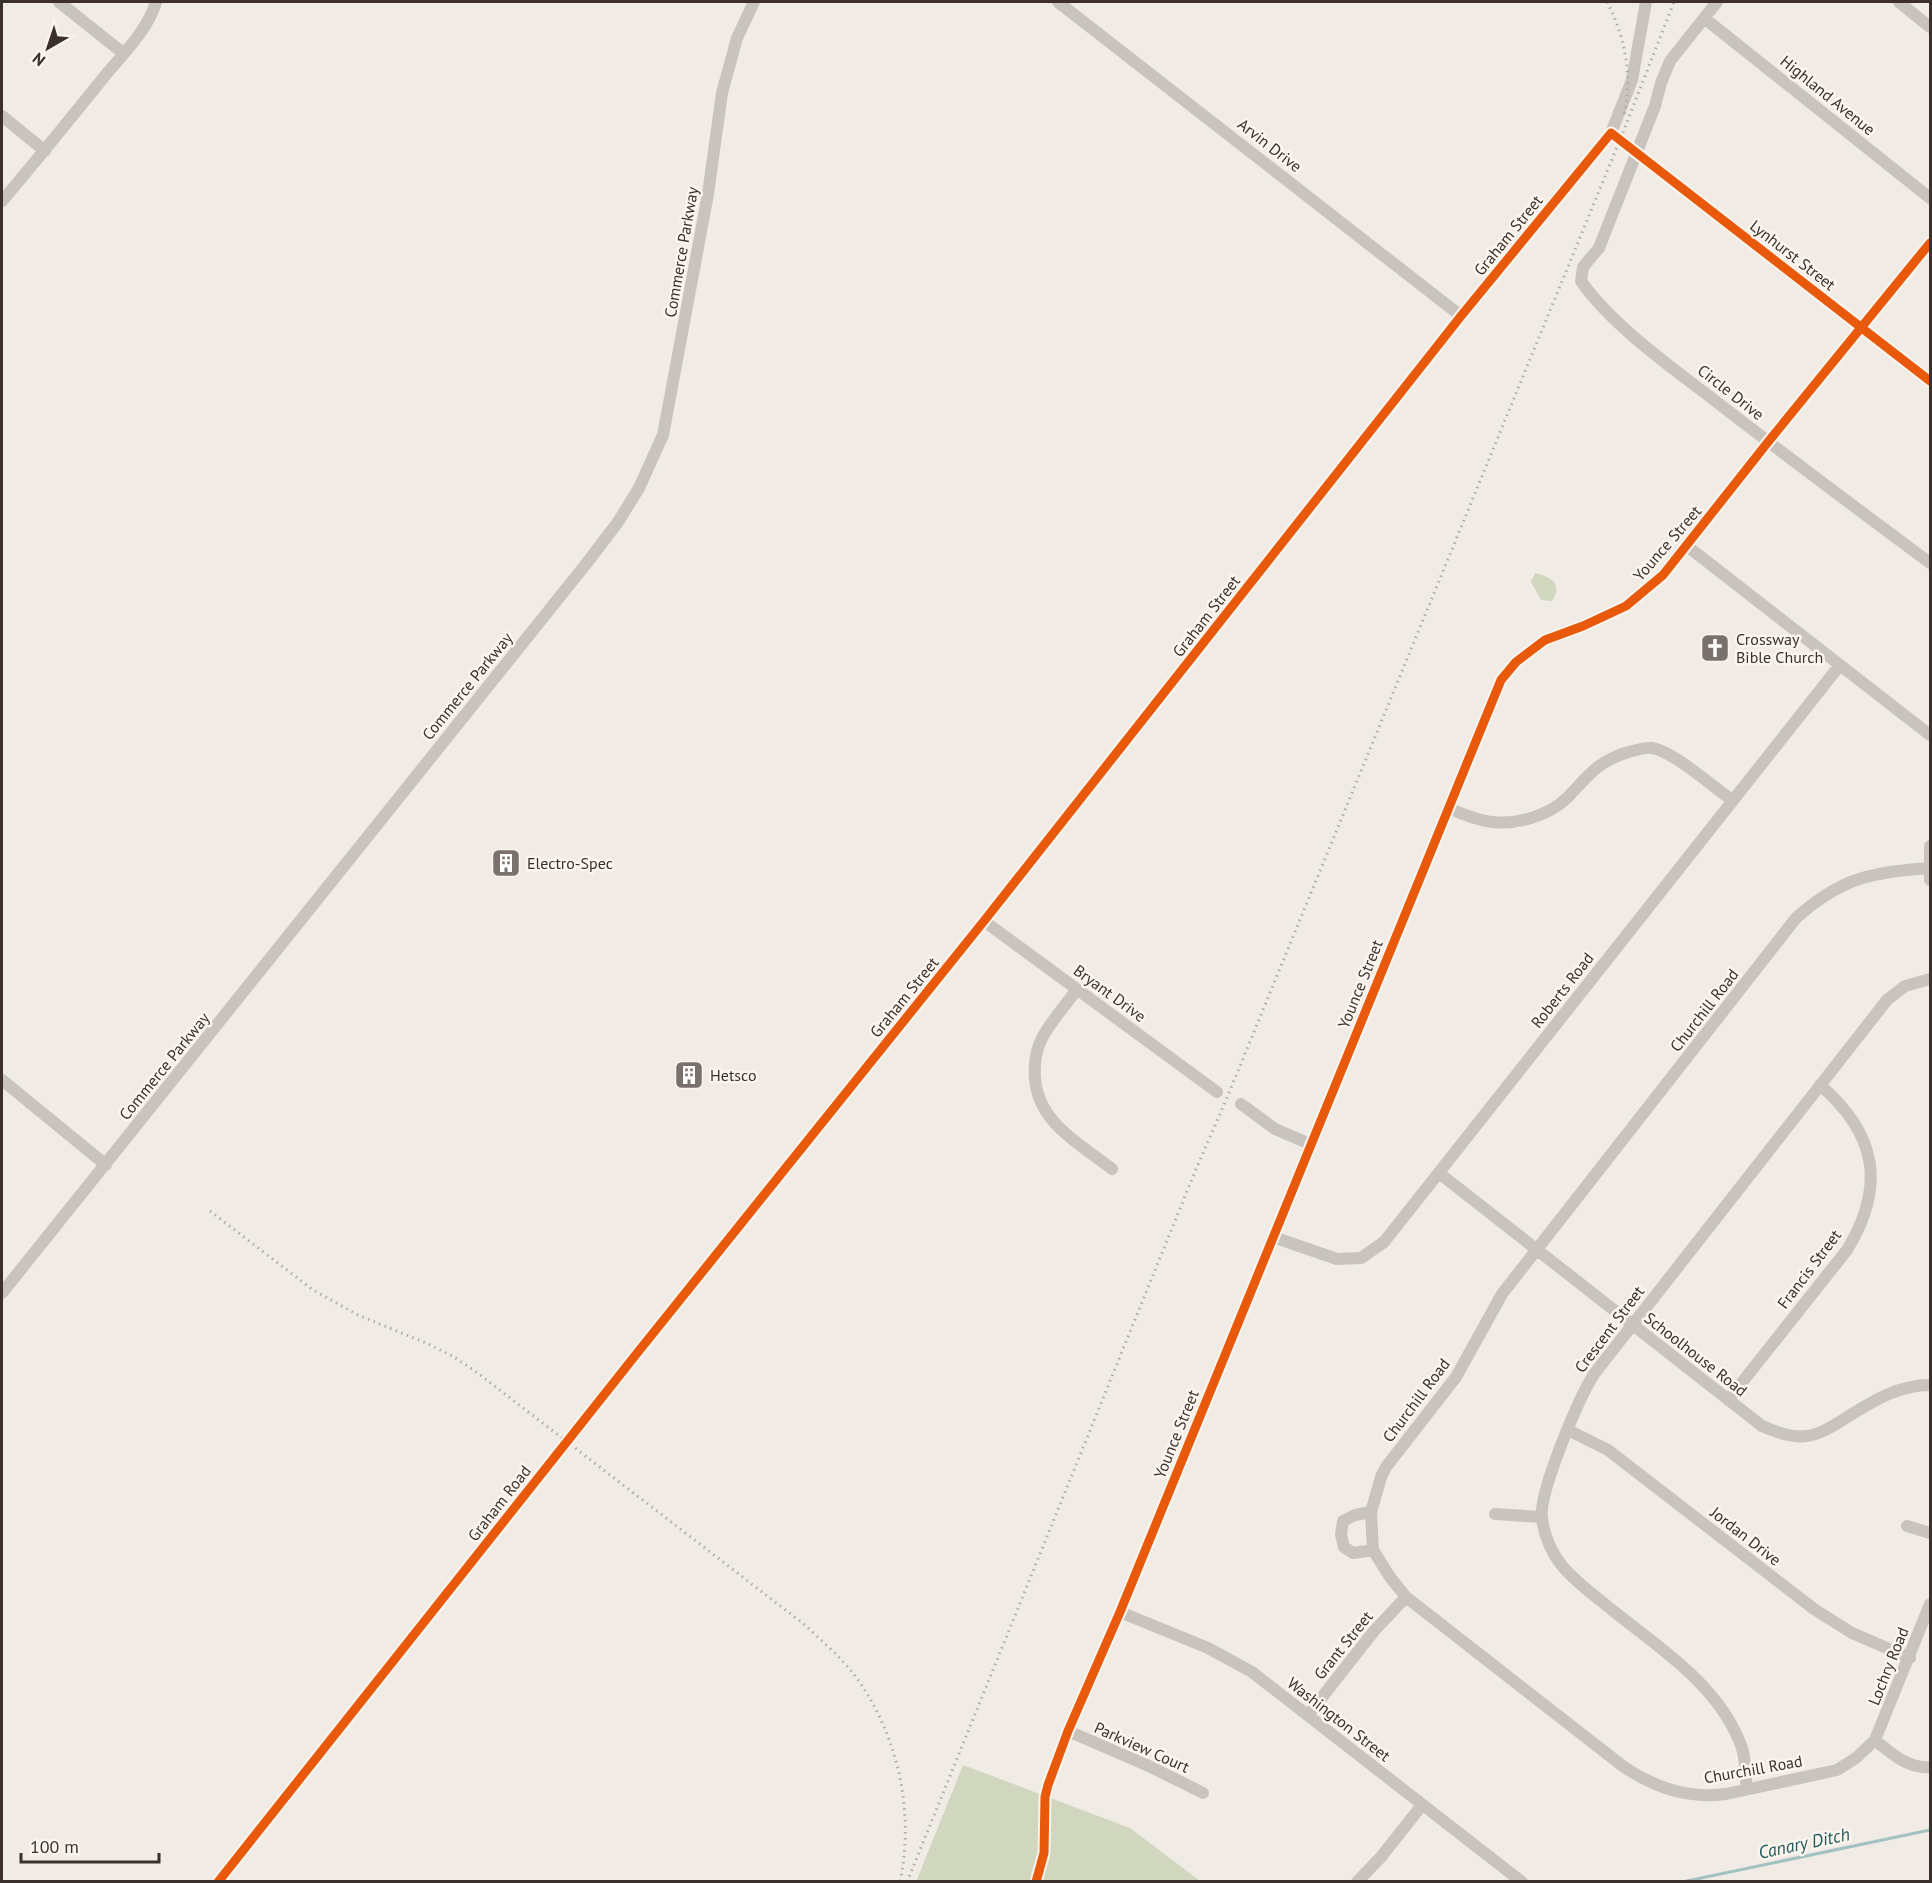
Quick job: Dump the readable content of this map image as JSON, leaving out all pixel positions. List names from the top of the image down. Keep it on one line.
{"streets":{"street":["Highland Avenue","Arvin Drive","Graham Street","Commerce Parkway","Lynhurst Street","Circle Drive","Younce Street","Roberts Road","Bryant Drive","Churchill Road","Francis Street","Crescent Street","Schoolhouse Road","Graham Road","Jordan Drive","Grant Street","Lochry Road","Washington Street","Parkview Court"]},"crossings":[["Arvin Drive","Graham Street"],["Graham Street","Bryant Drive"],["Graham Street","Graham Road"],["Lynhurst Street","Circle Drive"],["Lynhurst Street","Younce Street"],["Circle Drive","Younce Street"],["Younce Street","Roberts Road"],["Younce Street","Washington Street"],["Younce Street","Parkview Court"],["Roberts Road","Schoolhouse Road"],["Churchill Road","Crescent Street"],["Churchill Road","Schoolhouse Road"],["Churchill Road","Grant Street"],["Churchill Road","Lochry Road"],["Francis Street","Crescent Street"],["Francis Street","Schoolhouse Road"],["Crescent Street","Schoolhouse Road"],["Crescent Street","Jordan Drive"],["Jordan Drive","Lochry Road"],["Grant Street","Washington Street"]],"water":["Canary Ditch"],"places":{"church":["Crossway Bible Church"],"building":["Electro-Spec","Hetsco"]},"scale_bar":"100 m","north":"bottom left"}
